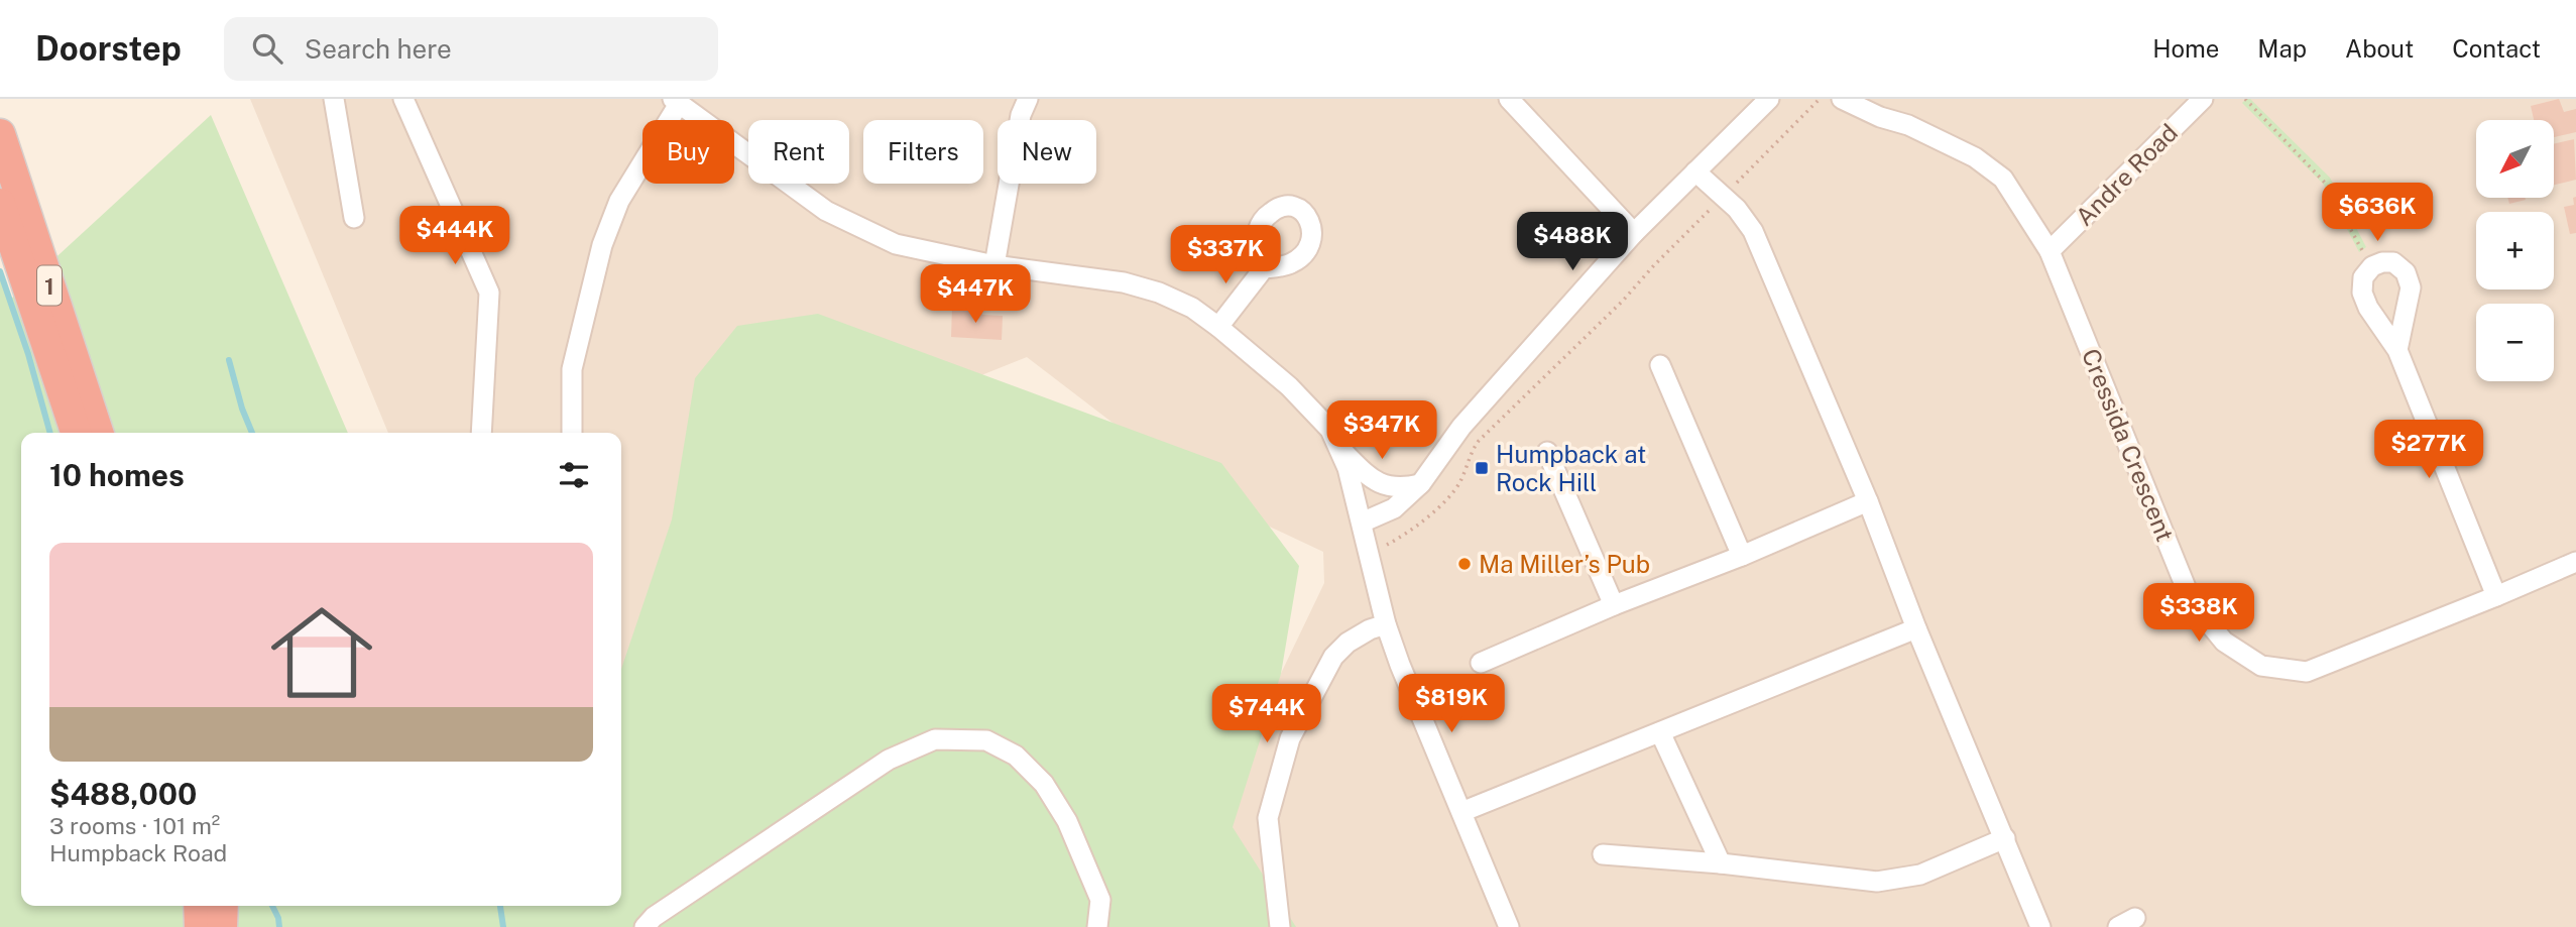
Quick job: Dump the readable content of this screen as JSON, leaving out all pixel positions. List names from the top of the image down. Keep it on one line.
{"streets":{"highway":["1"],"street":["Andre Road","Cressida Crescent"]},"crossings":[["Andre Road","Cressida Crescent"]],"places":{"transit":["Humpback at Rock Hill"],"other":["Ma Miller’s Pub"]},"north":"bottom left","page":{"header":"Doorstep","search":"Search here","nav":["Home","Map","About","Contact"],"map_buttons":["+","−"],"chip":["Buy","Rent","Filters","New"],"price":["$636K","$444K","$488K","$337K","$447K","$347K","$277K","$338K","$819K","$744K"],"heading":"10 homes","list":[{"name":"$488,000","note":"3 rooms · 101 m² · Humpback Road"}]}}
